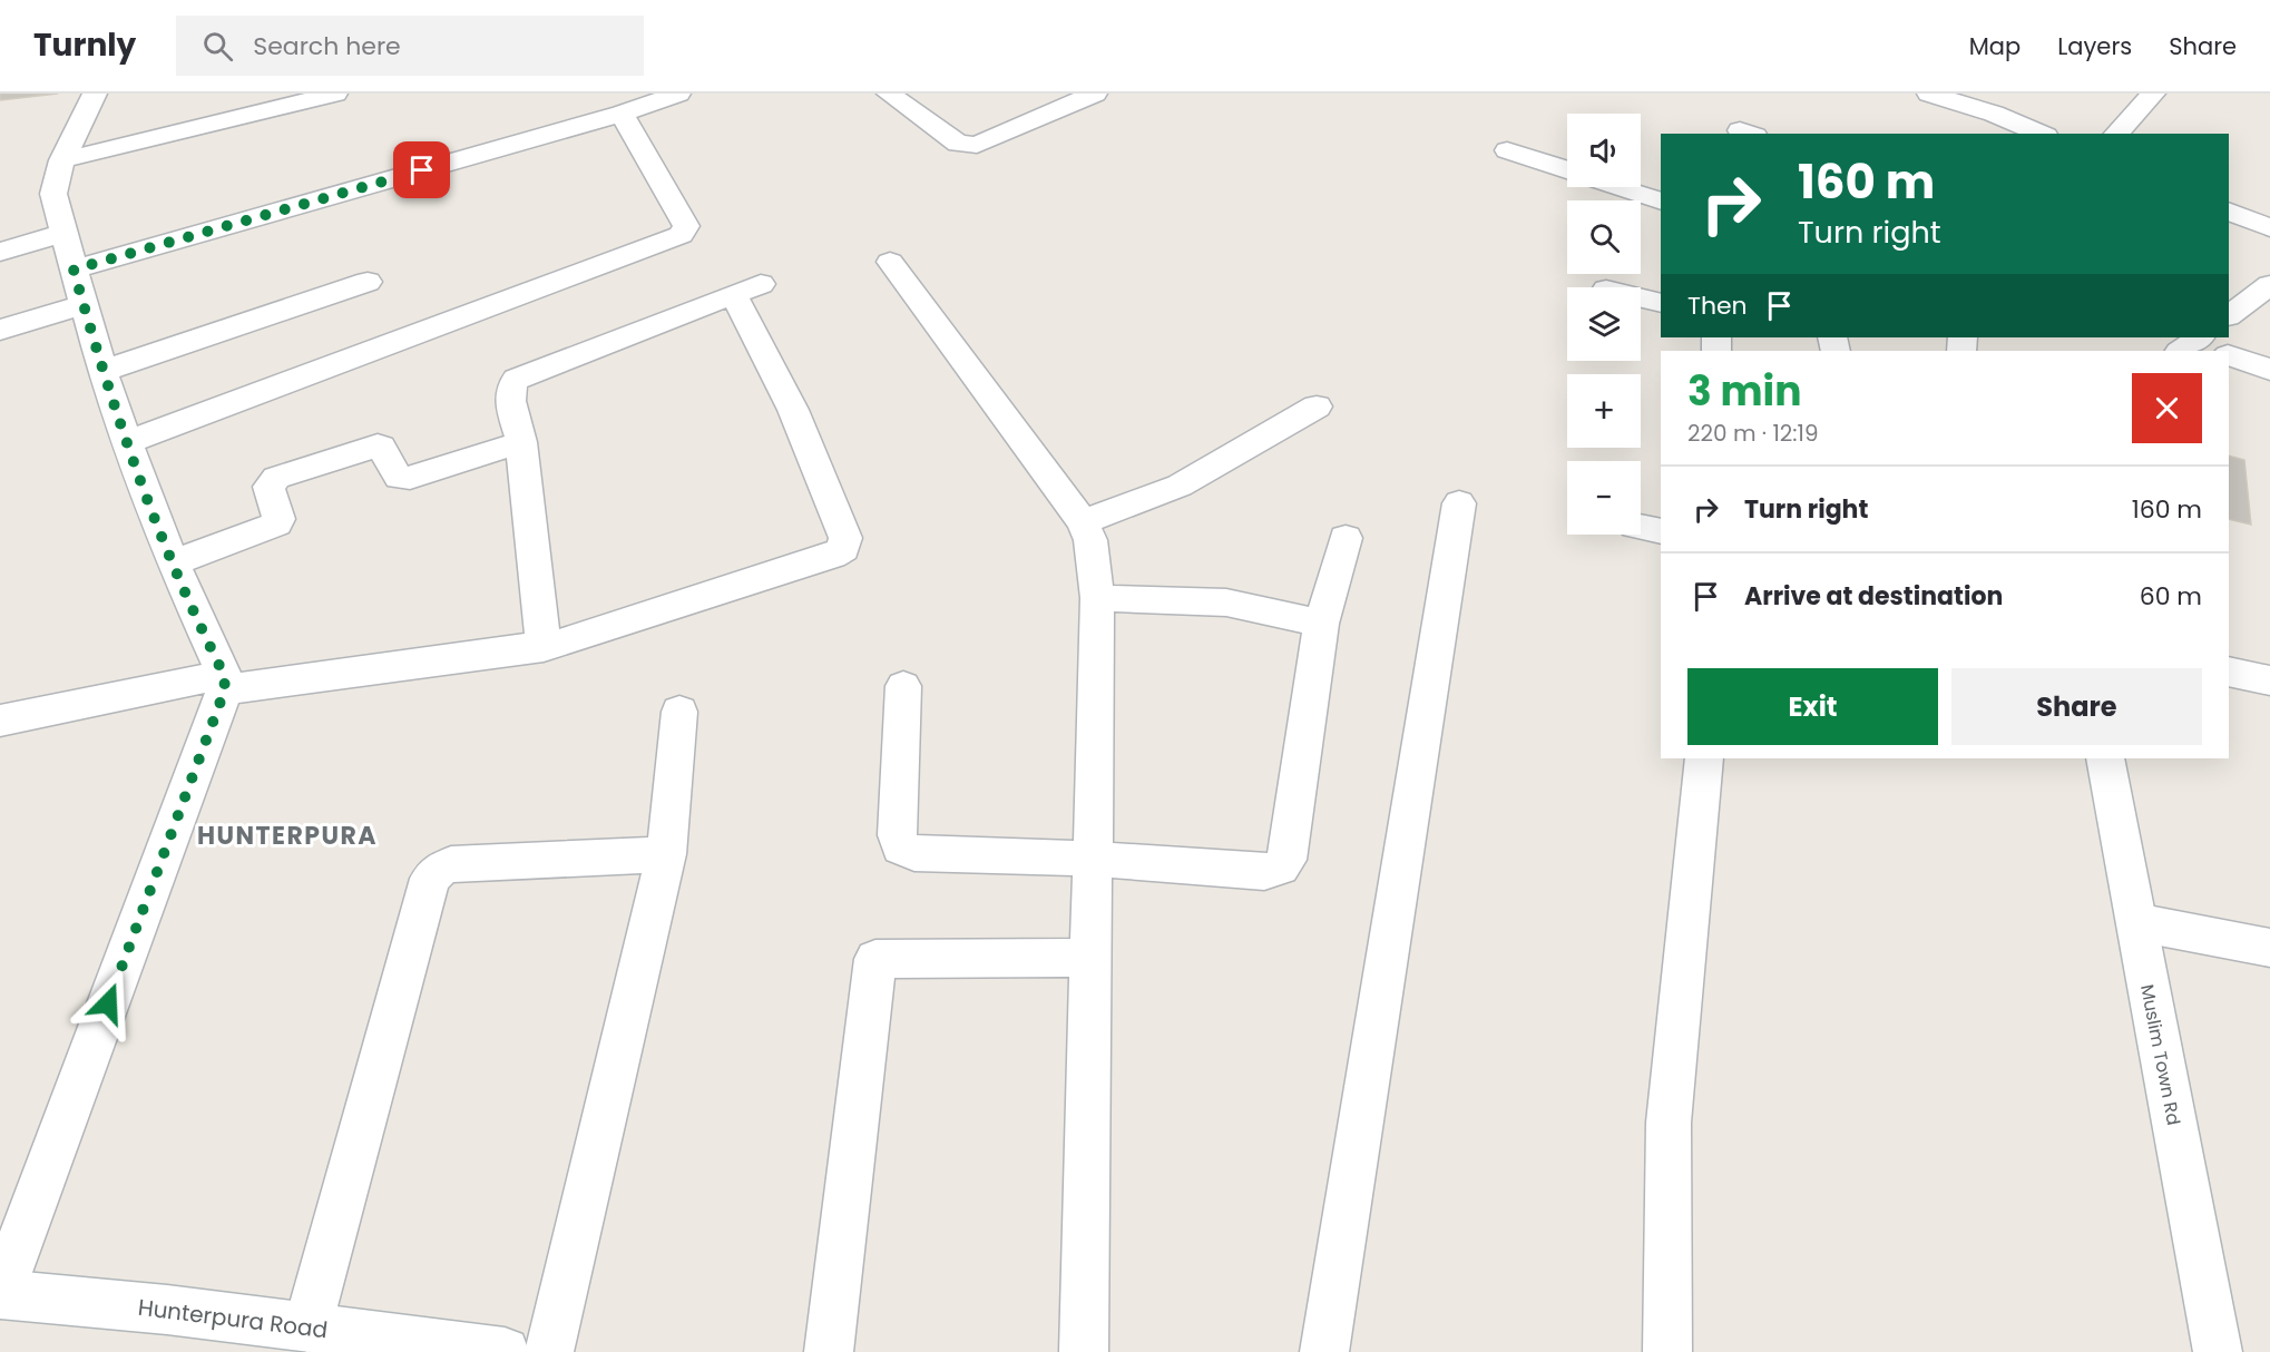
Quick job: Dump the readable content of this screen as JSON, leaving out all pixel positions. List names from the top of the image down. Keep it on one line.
{"streets":{"street":["Muslim Town Rd","Hunterpura Road"]},"districts":["HUNTERPURA"],"page":{"header":"Turnly","search":"Search here","nav":["Map","Layers","Share"],"map_buttons":["+","−"],"turn":["160 m","Turn right"],"then":"Then","heading":["3 min","220 m · 12:19"],"list":[{"name":"Turn right","value":"160 m"},{"name":"Arrive at destination","value":"60 m"}],"buttons":["Exit","Share"]}}
